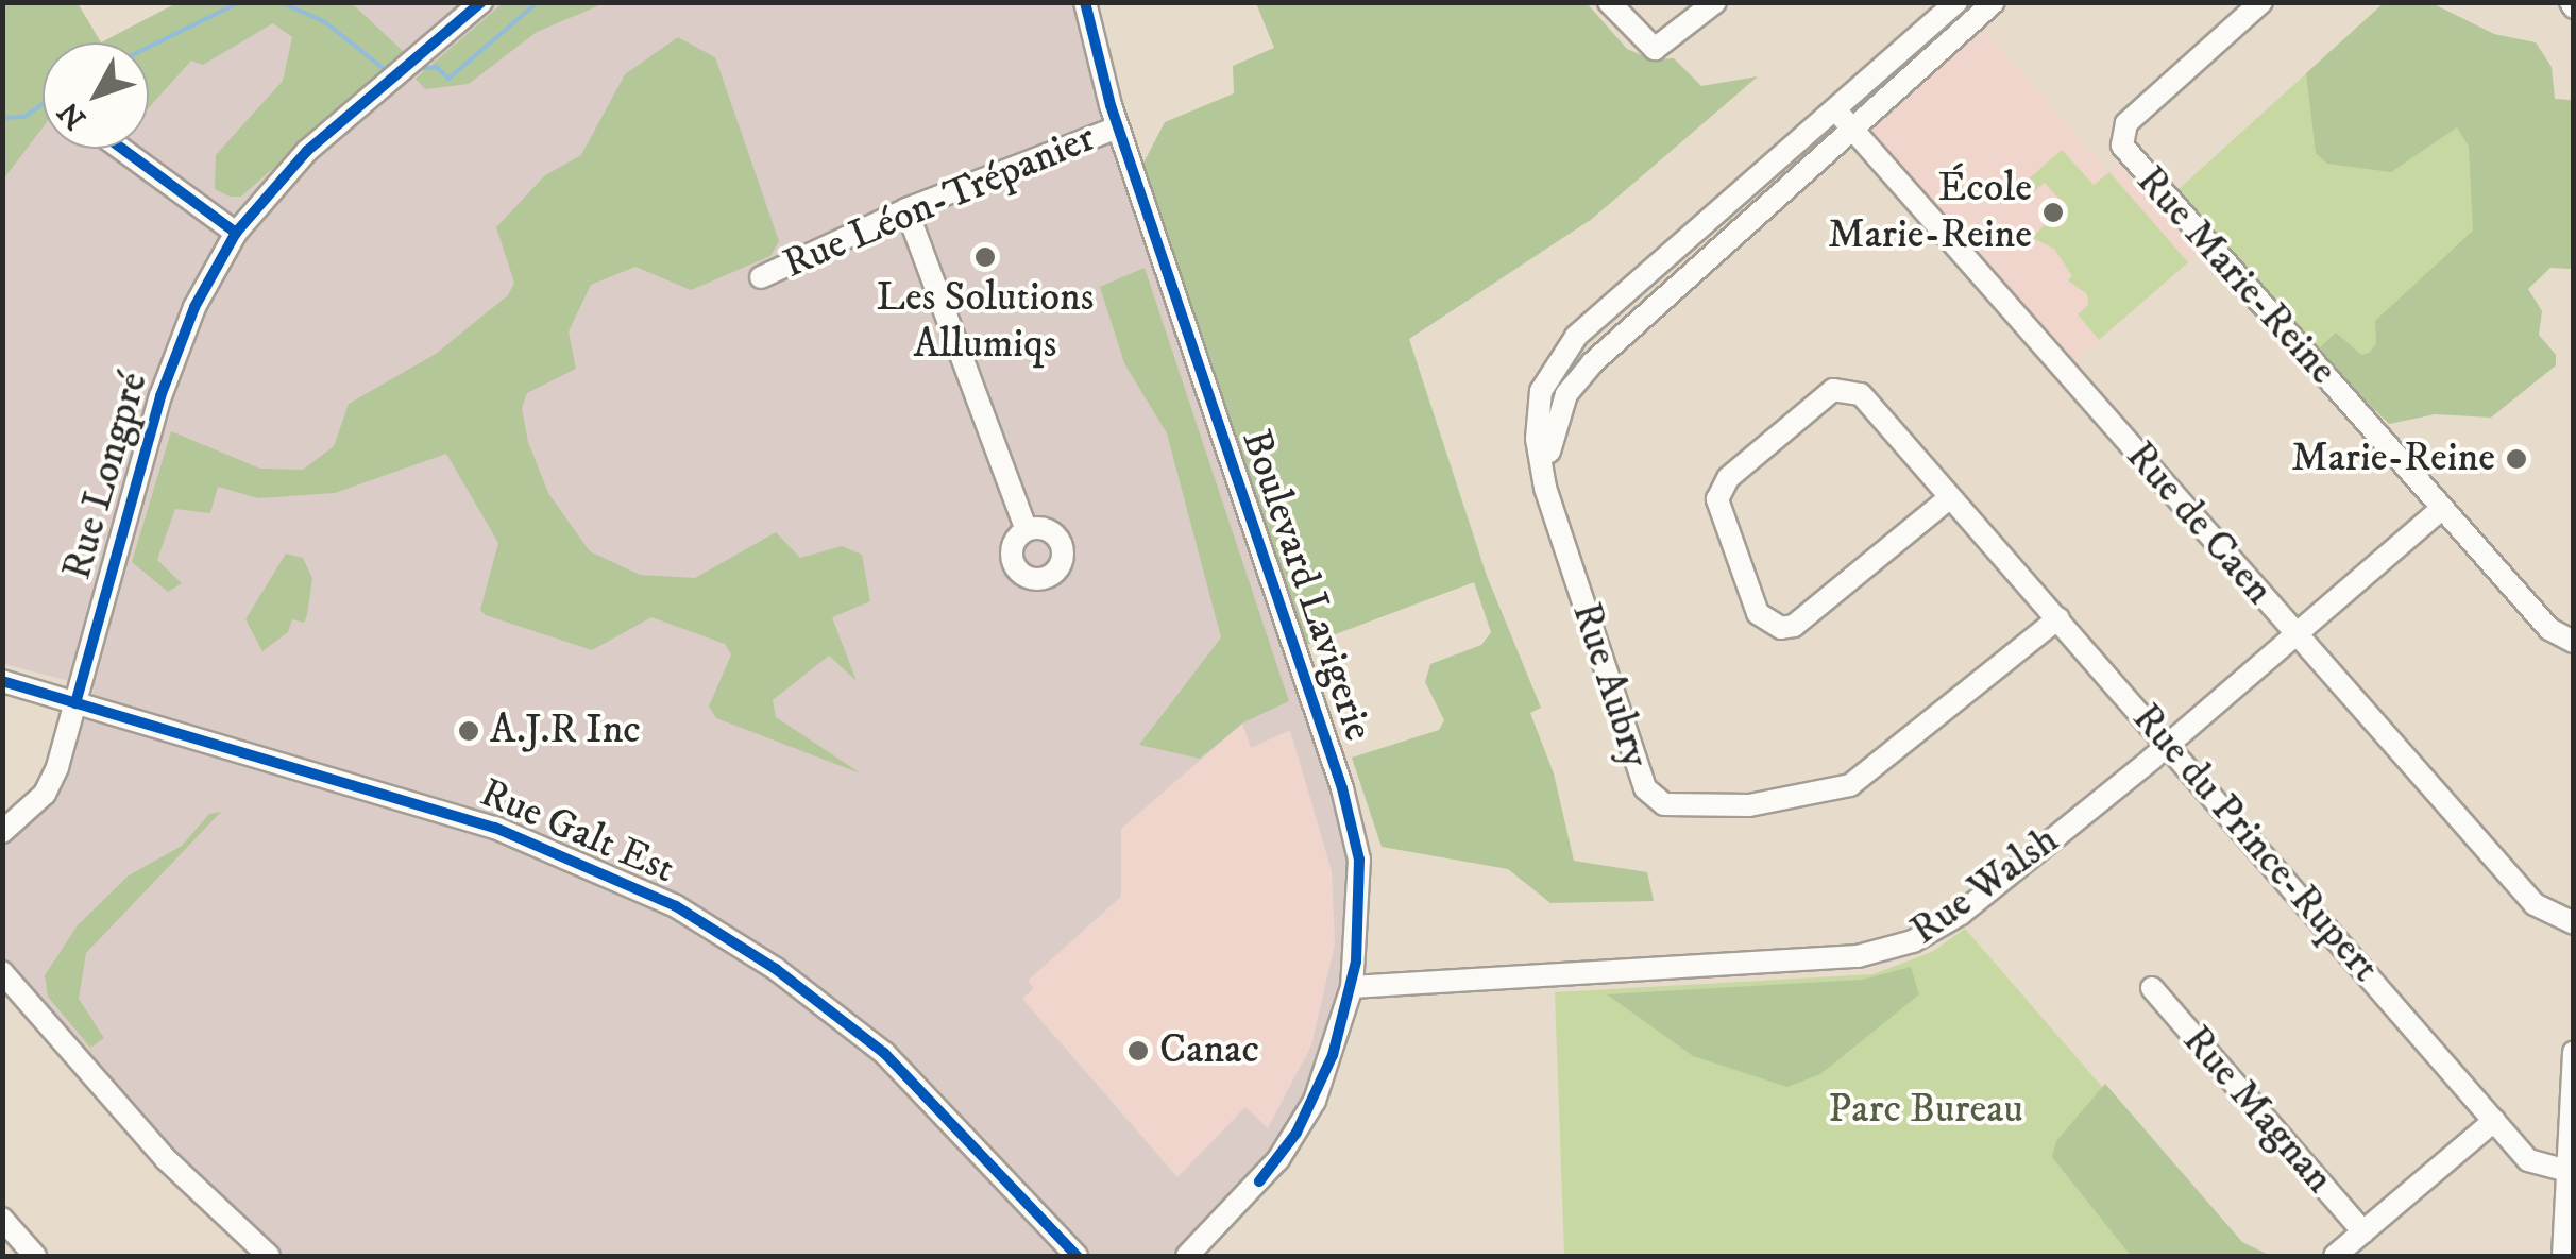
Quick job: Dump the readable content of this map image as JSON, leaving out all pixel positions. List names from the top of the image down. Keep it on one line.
{"streets":{"street":["Rue Léon-Trépanier","Rue Marie-Reine","Rue Longpré","Rue de Caen","Boulevard Lavigerie","Rue Aubry","Rue Galt Est","Rue du Prince-Rupert","Rue Walsh","Rue Magnan"]},"crossings":[["Rue Léon-Trépanier","Boulevard Lavigerie"],["Rue Marie-Reine","Rue Walsh"],["Rue Longpré","Rue Galt Est"],["Rue de Caen","Rue Aubry"],["Rue de Caen","Rue Walsh"],["Boulevard Lavigerie","Rue Walsh"],["Rue Aubry","Rue du Prince-Rupert"],["Rue du Prince-Rupert","Rue Walsh"]],"parks":["Parc Bureau"],"places":["École Marie-Reine","Les Solutions Allumiqs","Marie-Reine","A.J.R Inc","Canac"],"north":"bottom left"}
